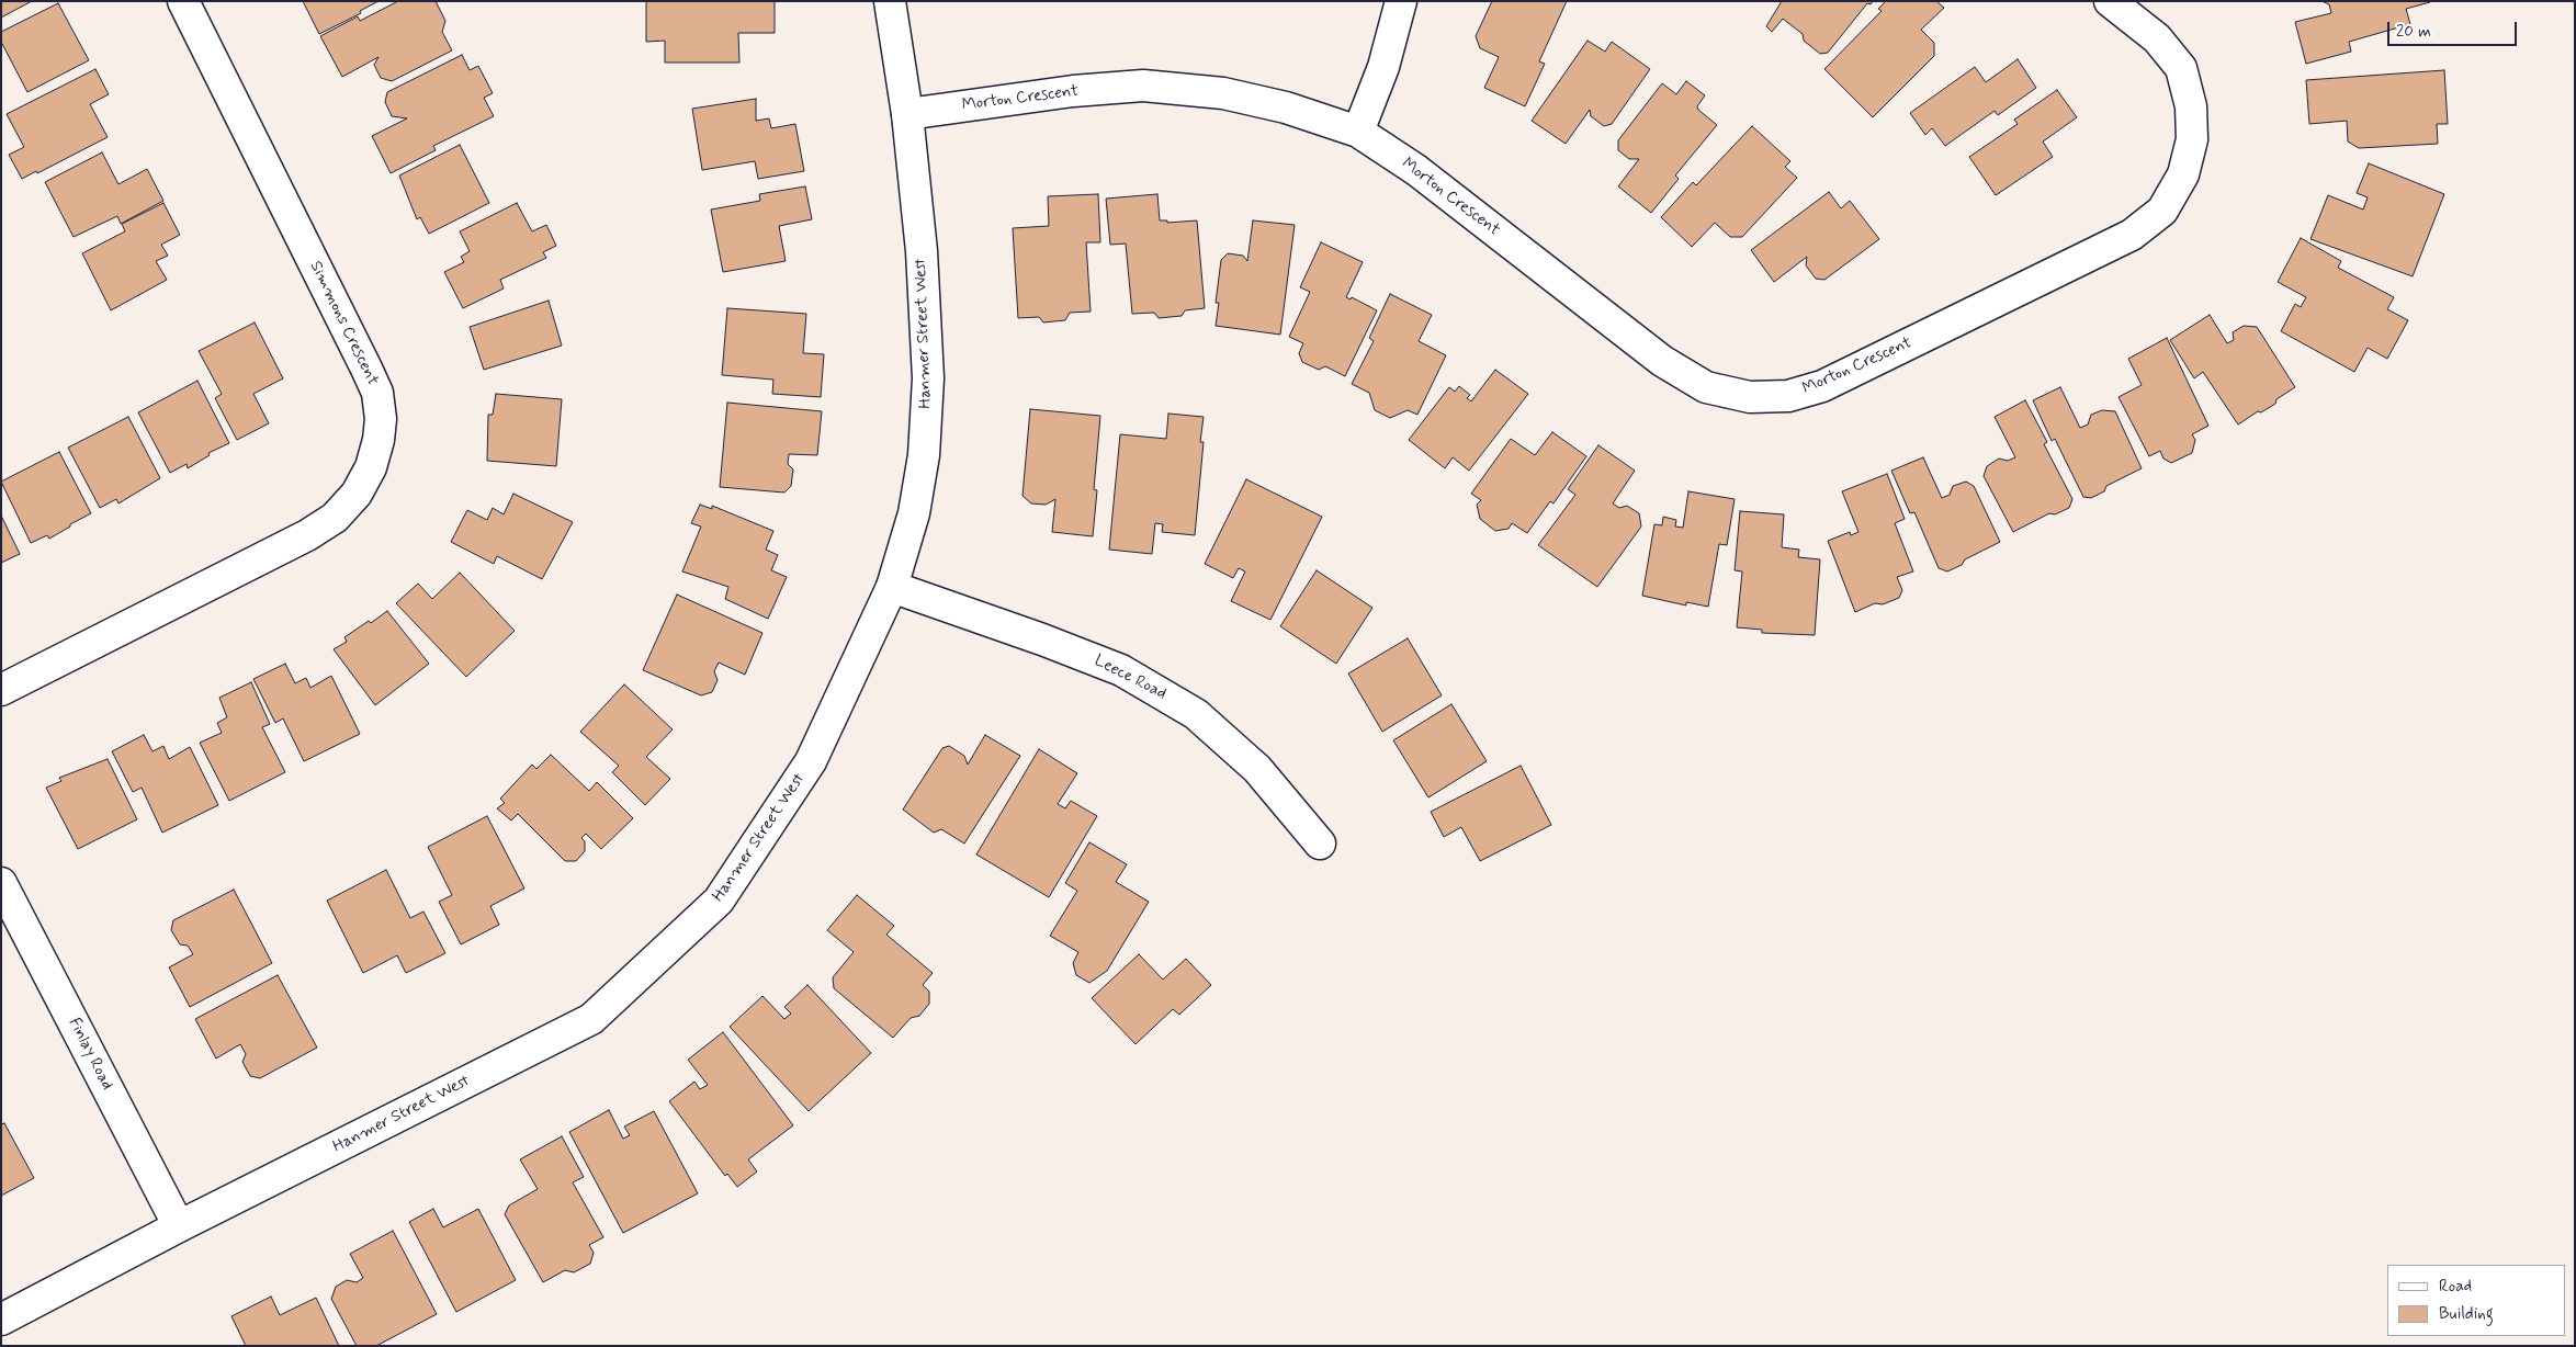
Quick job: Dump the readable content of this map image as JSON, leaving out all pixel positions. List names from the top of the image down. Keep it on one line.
{"streets":{"street":["Morton Crescent","Simmons Crescent","Hanmer Street West","Leece Road","Finlay Road"]},"crossings":[["Morton Crescent","Hanmer Street West"],["Hanmer Street West","Leece Road"],["Hanmer Street West","Finlay Road"]],"legend":["Road","Building"],"scale_bar":"20 m"}
